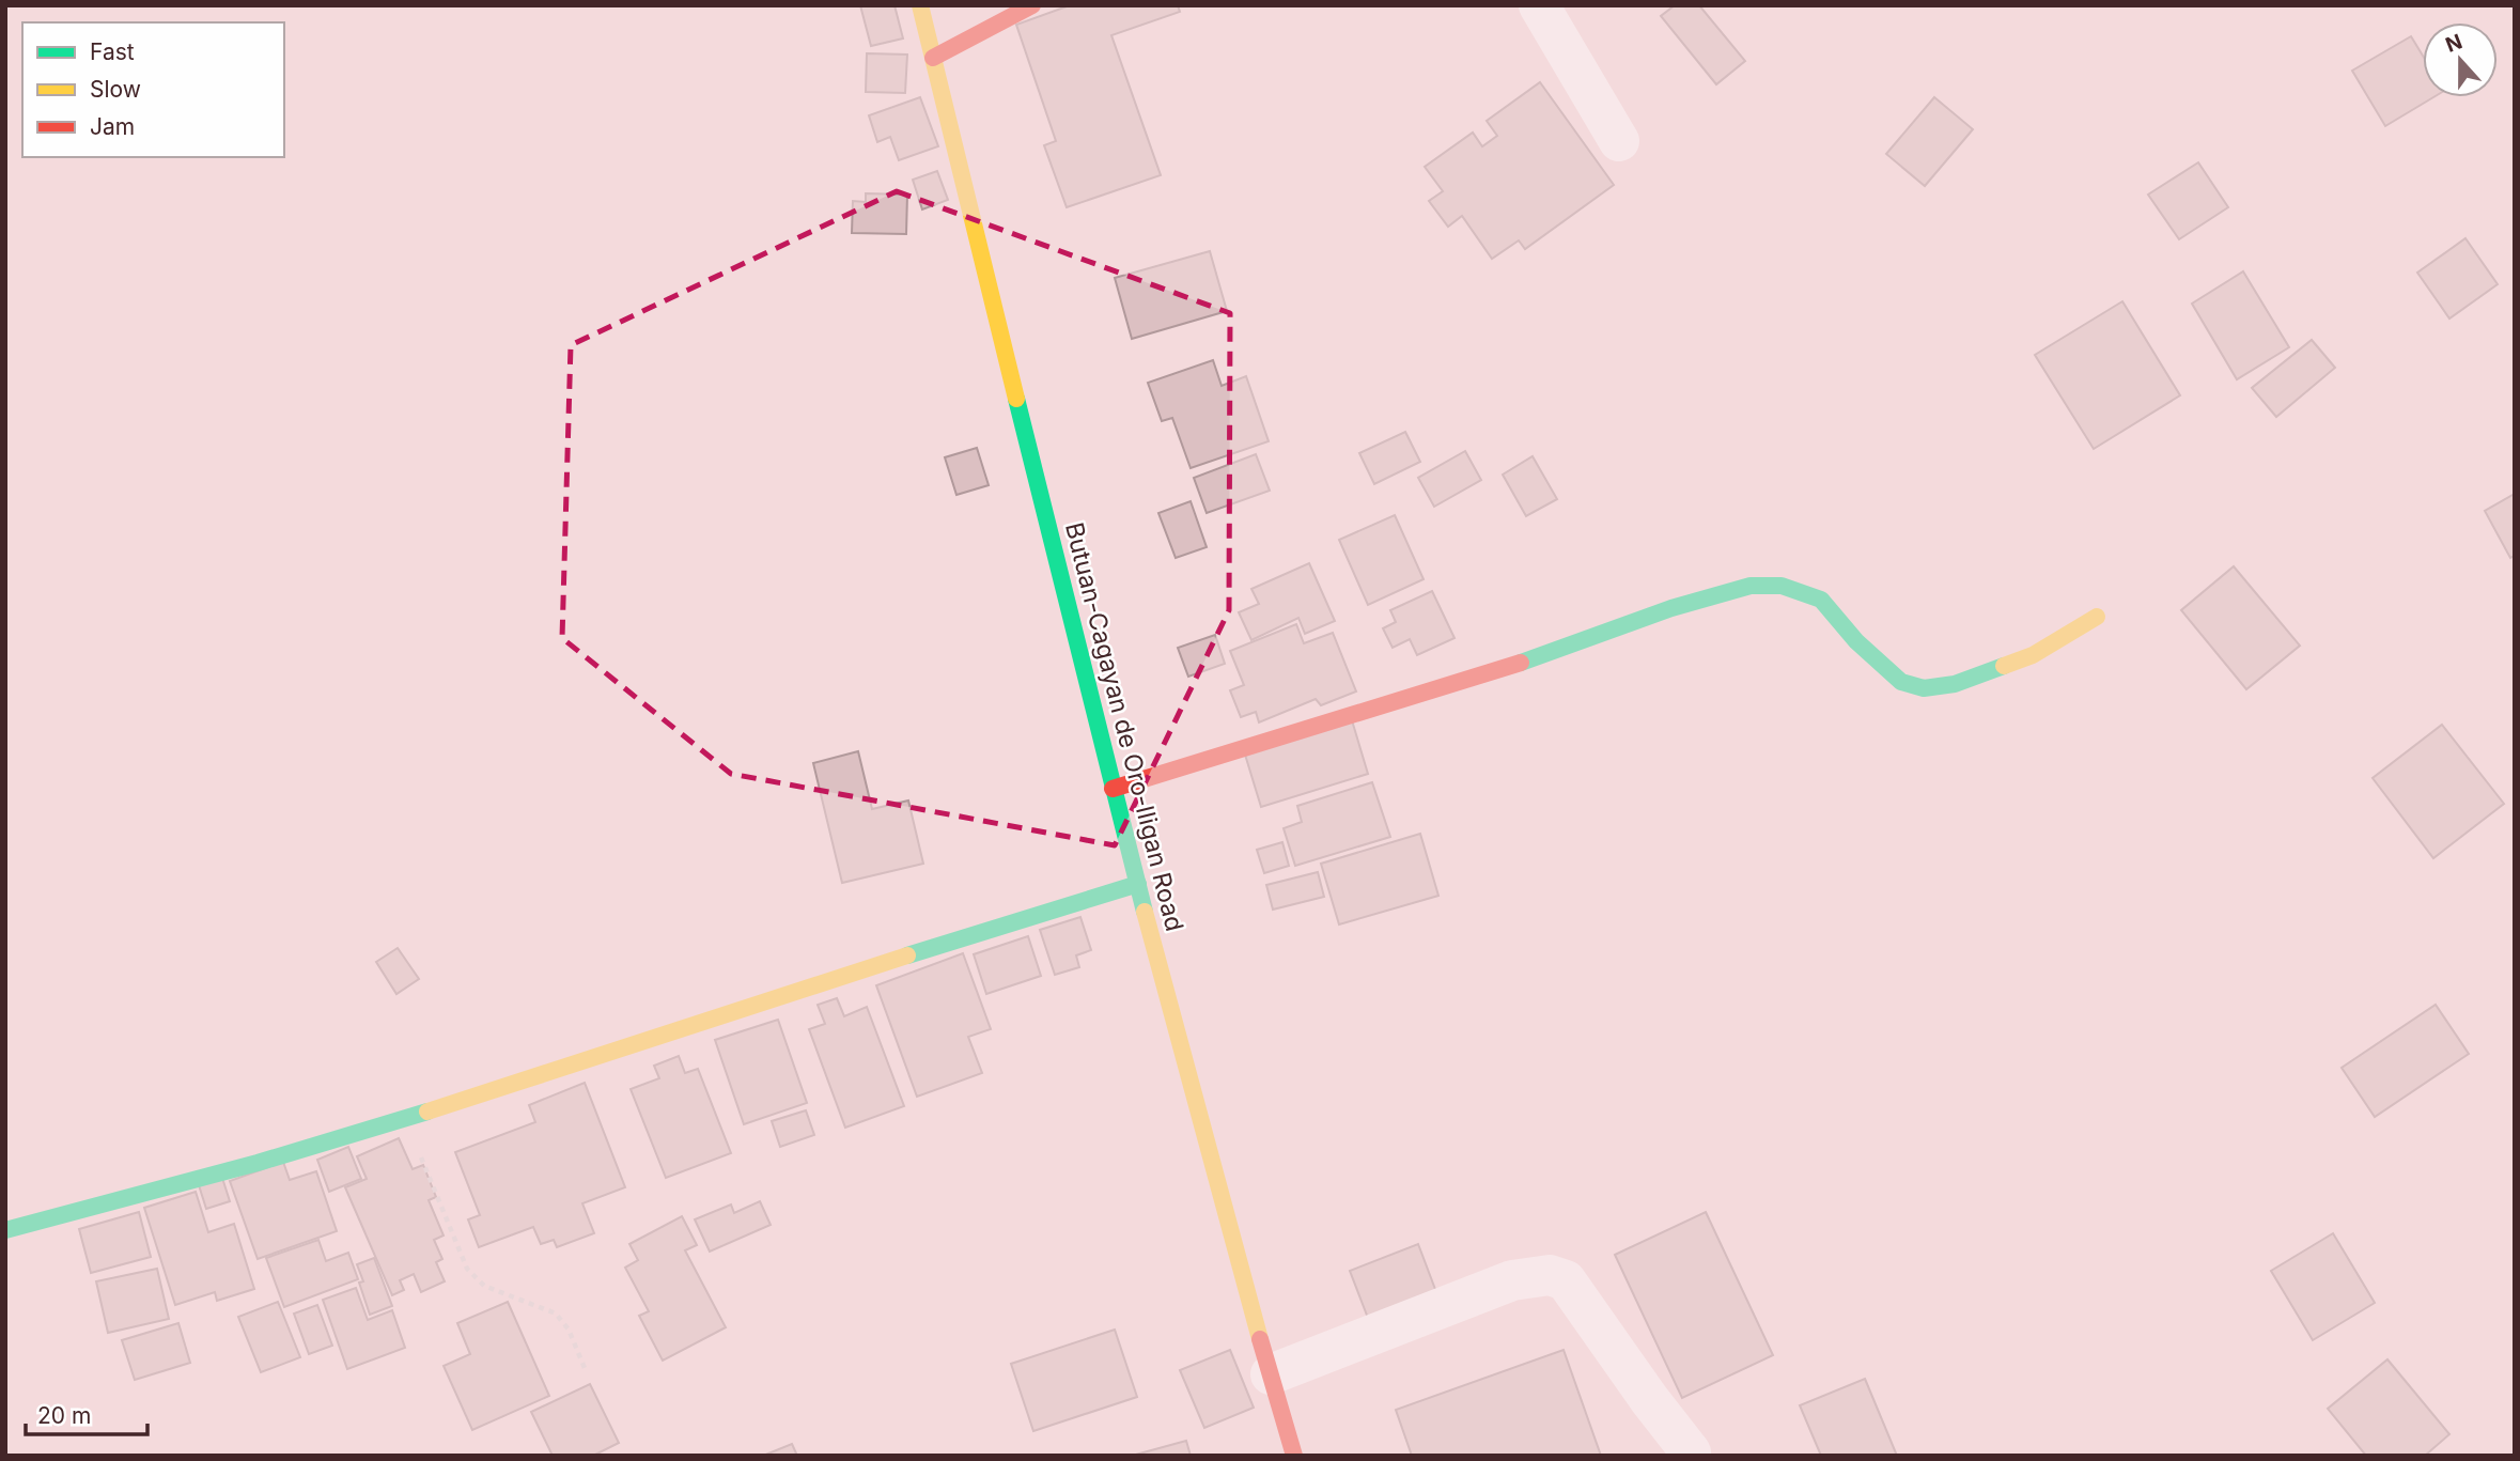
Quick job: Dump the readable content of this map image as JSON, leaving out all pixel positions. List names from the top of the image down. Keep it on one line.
{"streets":{"main road":["Butuan-Cagayan de Oro-Iligan Road"]},"legend":["Fast","Slow","Jam"],"scale_bar":"20 m","north":"top"}
